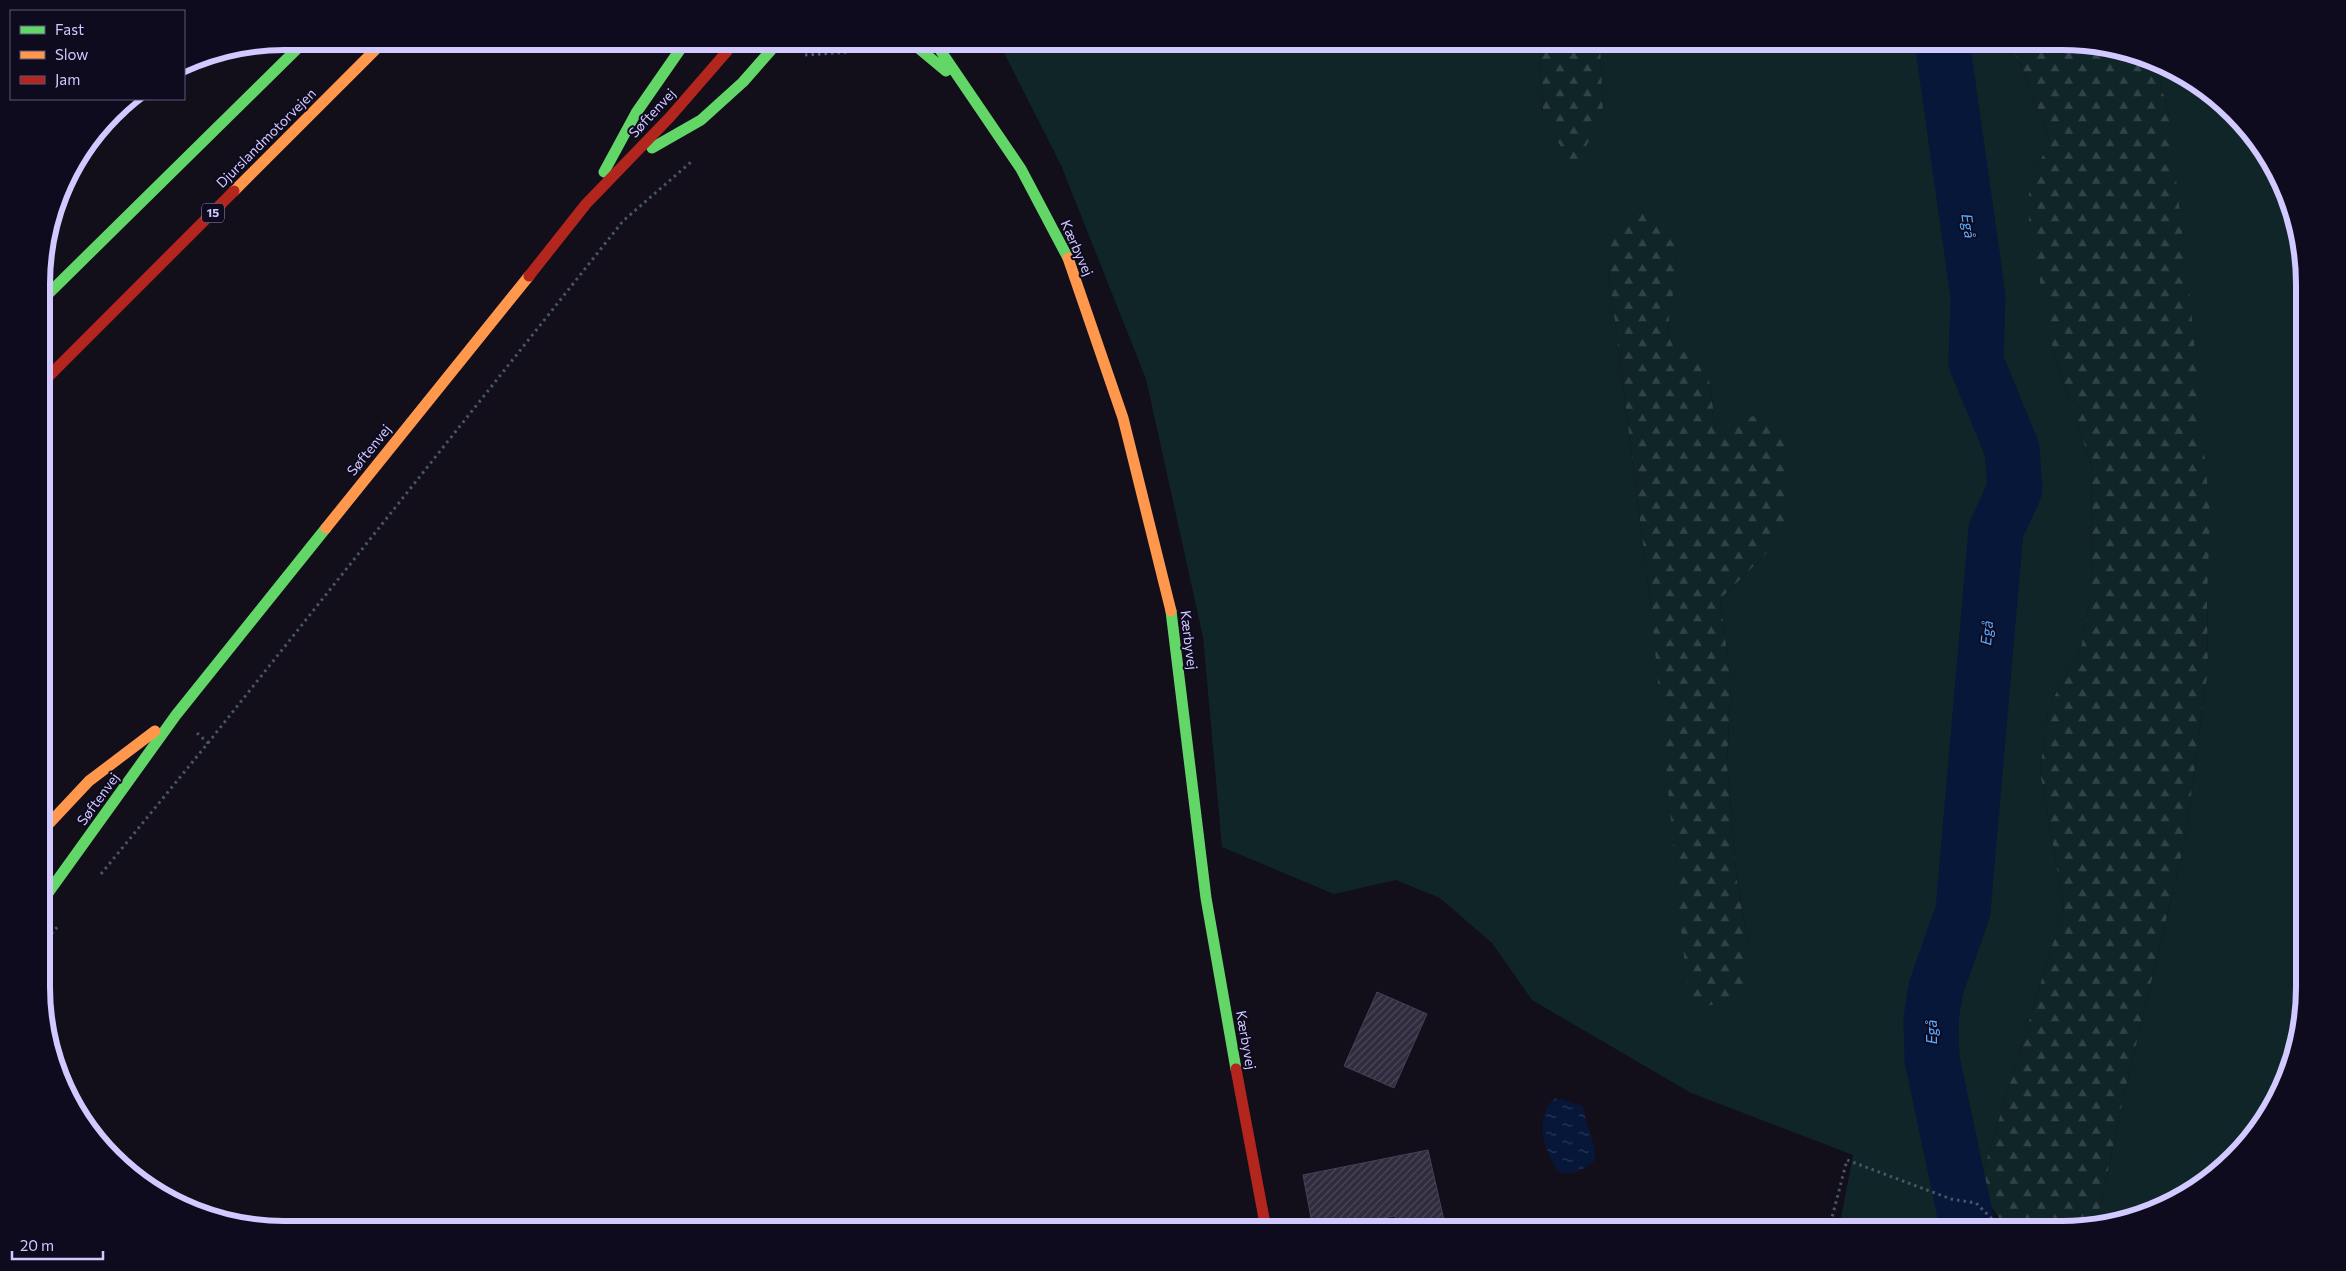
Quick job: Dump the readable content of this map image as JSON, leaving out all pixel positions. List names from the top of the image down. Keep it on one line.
{"streets":{"main road":["Søftenvej","Djurslandmotorvejen","15","Kærbyvej"]},"water":["Egå"],"legend":["Fast","Slow","Jam"],"scale_bar":"20 m"}
